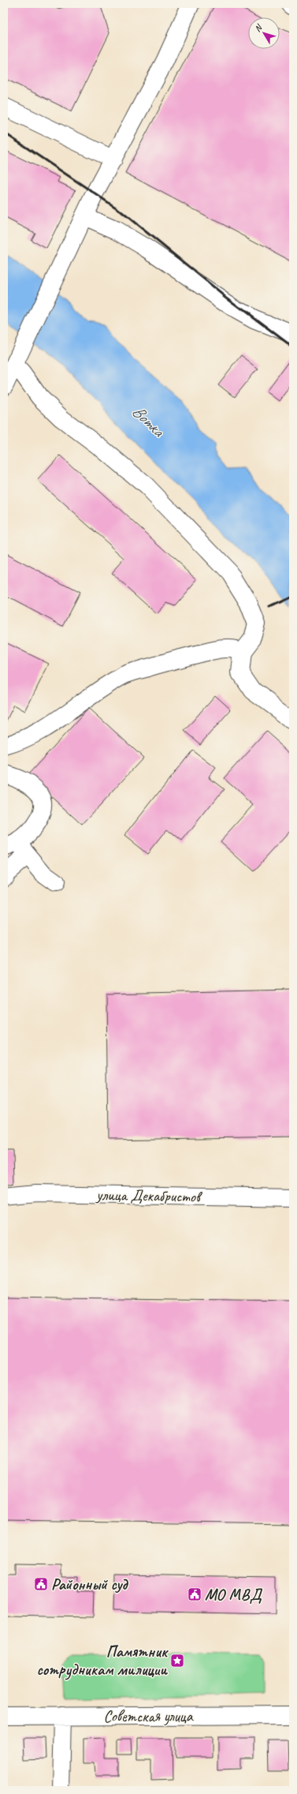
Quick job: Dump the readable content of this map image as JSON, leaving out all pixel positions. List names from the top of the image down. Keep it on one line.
{"streets":{"street":["улица Декабристов","Советская улица"]},"water":["Вотка"],"places":{"public building":["Районный суд","МО МВД"],"place":["Памятник сотрудникам милиции"]},"north":"top left"}
